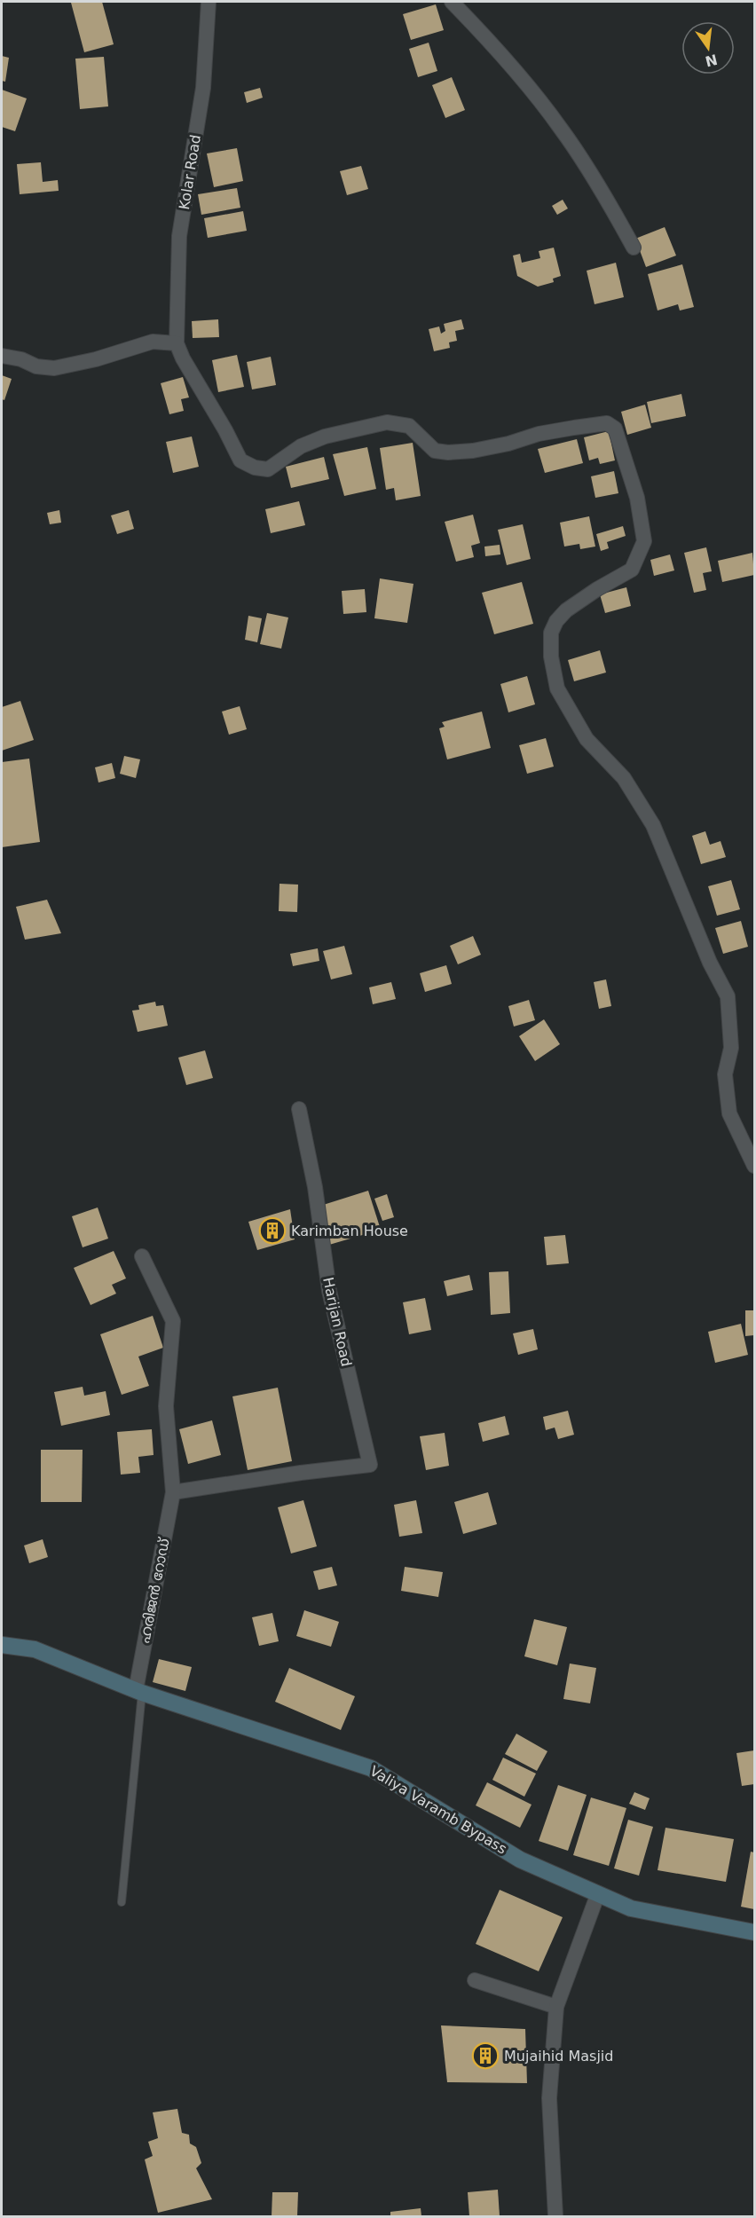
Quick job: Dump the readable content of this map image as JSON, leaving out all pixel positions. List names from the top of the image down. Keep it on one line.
{"streets":{"street":["Kolar Road","Harijan Road","ഹരിജൻ റോഡ്","Valiya Varamb Bypass"]},"crossings":[["Harijan Road","ഹരിജൻ റോഡ്"],["ഹരിജൻ റോഡ്","Valiya Varamb Bypass"]],"places":{"building":["Karimban House","Mujaihid Masjid"]},"north":"bottom"}
